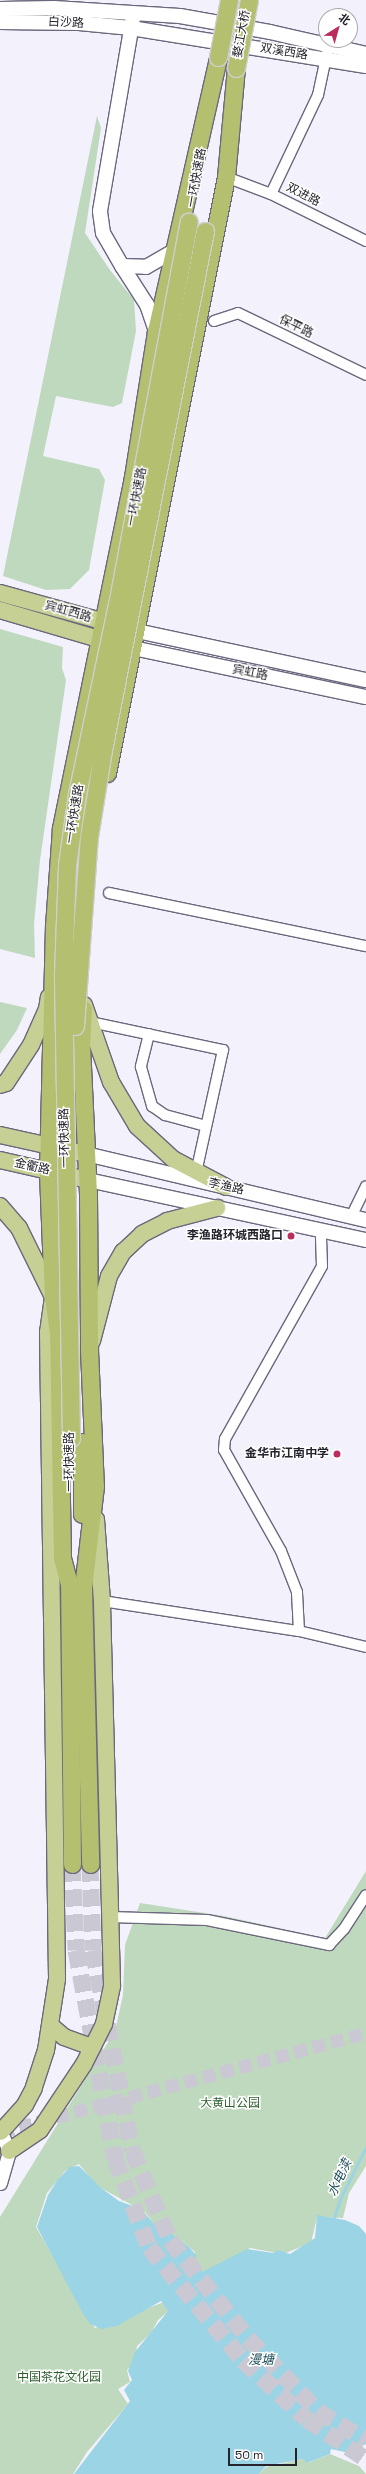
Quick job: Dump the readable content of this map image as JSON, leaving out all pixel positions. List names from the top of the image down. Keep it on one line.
{"streets":{"highway":["婺江大桥","一环快速路"],"main road":["白沙路","双溪西路","宾虹西路","宾虹路","金衢路","李渔路"],"street":["双进路","保平路"]},"crossings":[["白沙路","双溪西路"],["婺江大桥","一环快速路"],["宾虹西路","宾虹路"],["金衢路","李渔路"]],"water":["水电渎","漫塘"],"parks":["大黄山公园","中国茶花文化园"],"places":["李渔路环城西路口","金华市江南中学"],"scale_bar":"50 m","north":"top right"}
